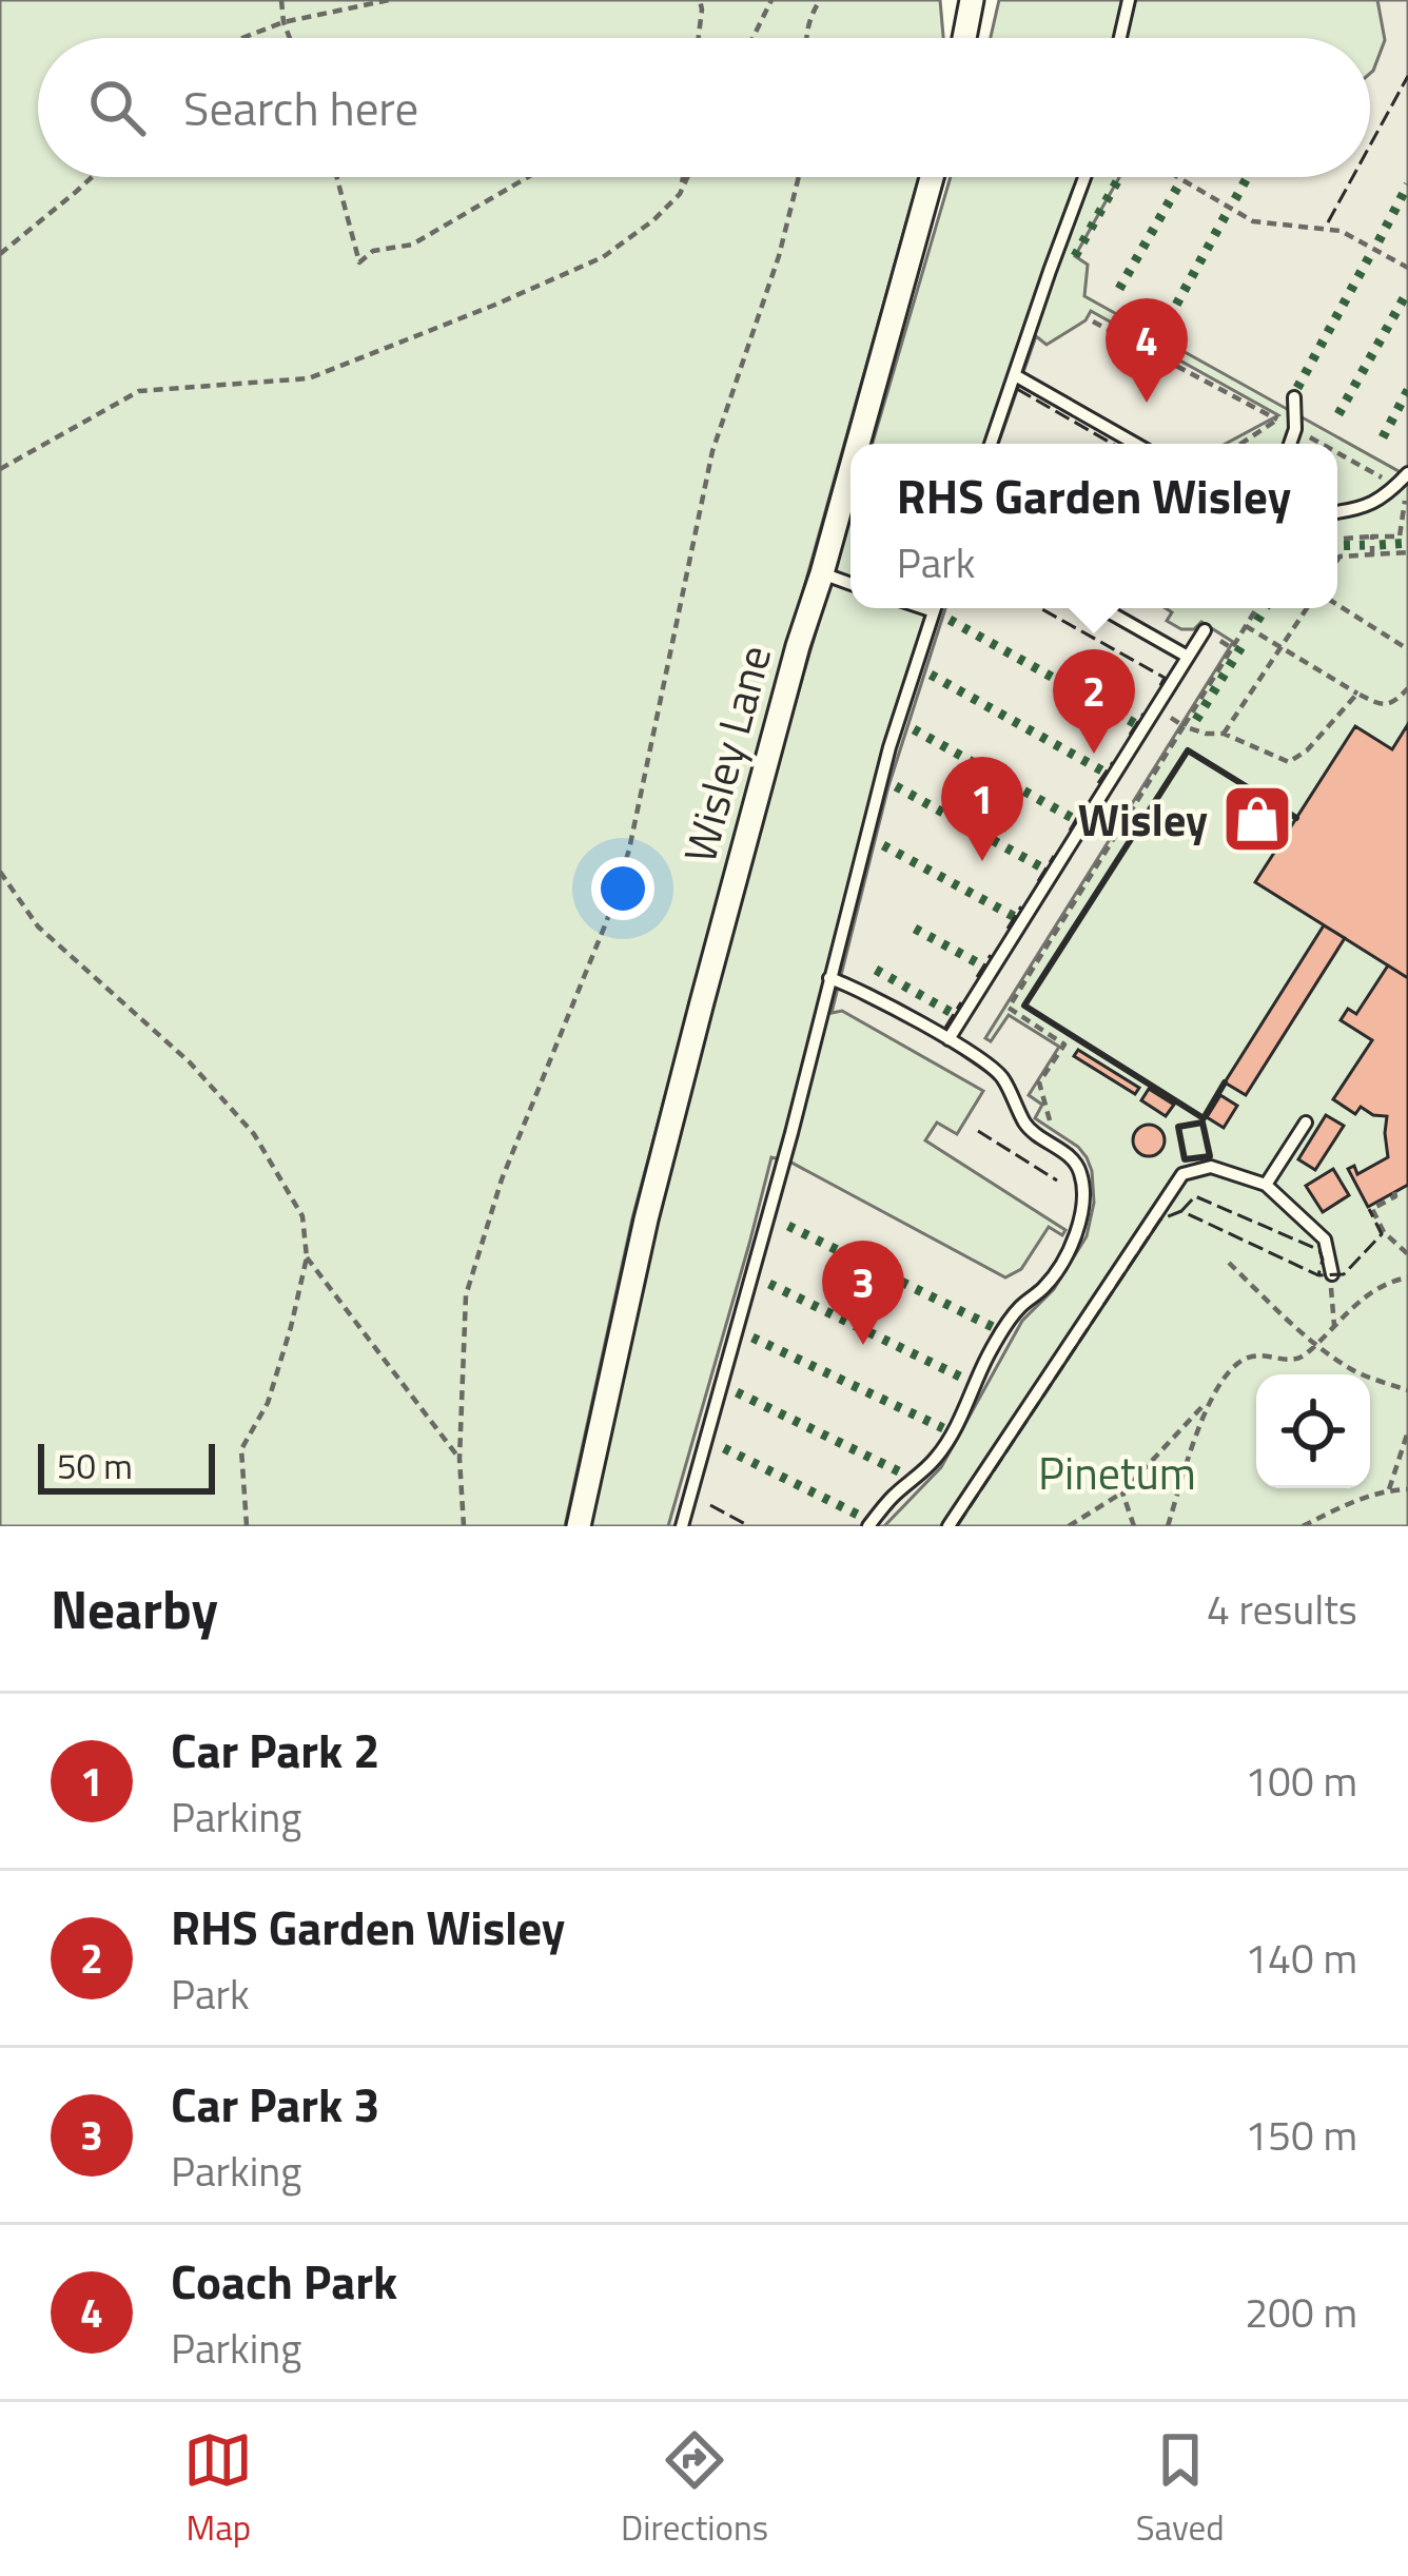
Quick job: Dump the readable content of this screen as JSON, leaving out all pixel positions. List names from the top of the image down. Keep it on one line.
{"streets":{"street":["Wisley Lane"]},"parks":["Pinetum"],"places":{"shop":["Wisley"]},"scale_bar":"50 m","page":{"search":"Search here","pins":["4","2","1","3"],"popup":["RHS Garden Wisley","Park"],"scale":"50 m","heading":["Nearby","4 results"],"list":[{"mark":"1","name":"Car Park 2","note":"Parking","value":"100 m"},{"mark":"2","name":"RHS Garden Wisley","note":"Park","value":"140 m"},{"mark":"3","name":"Car Park 3","note":"Parking","value":"150 m"},{"mark":"4","name":"Coach Park","note":"Parking","value":"200 m"}],"nav":["Map","Directions","Saved"]}}
